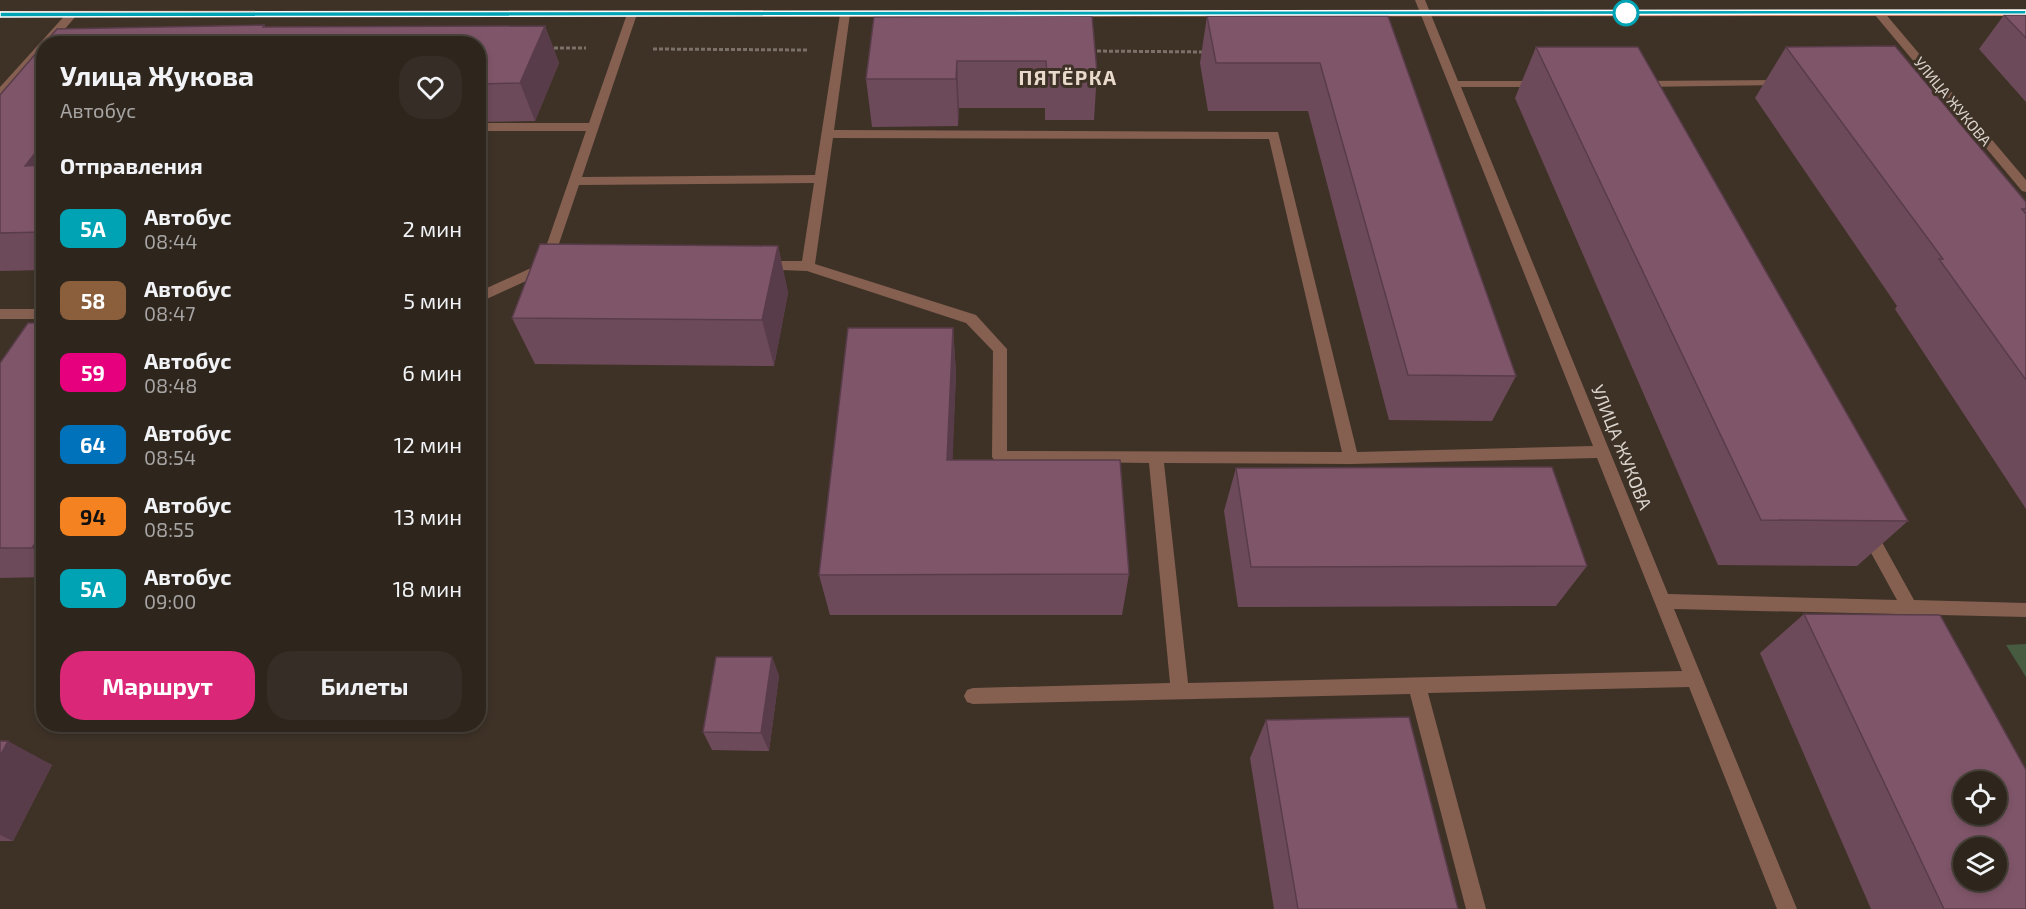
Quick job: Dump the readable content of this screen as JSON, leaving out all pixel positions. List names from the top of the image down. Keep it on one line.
{"streets":{"street":["УЛИЦА ЖУКОВА"]},"districts":["ПЯТЁРКА"],"lines":["bus line 5А"],"page":{"heading":[["Улица Жукова","Автобус"],"Отправления"],"list":[{"mark":"5А","name":"Автобус","note":"08:44","value":"2 мин"},{"mark":"58","name":"Автобус","note":"08:47","value":"5 мин"},{"mark":"59","name":"Автобус","note":"08:48","value":"6 мин"},{"mark":"64","name":"Автобус","note":"08:54","value":"12 мин"},{"mark":"94","name":"Автобус","note":"08:55","value":"13 мин"},{"mark":"5А","name":"Автобус","note":"09:00","value":"18 мин"}],"buttons":["Маршрут","Билеты"]}}
